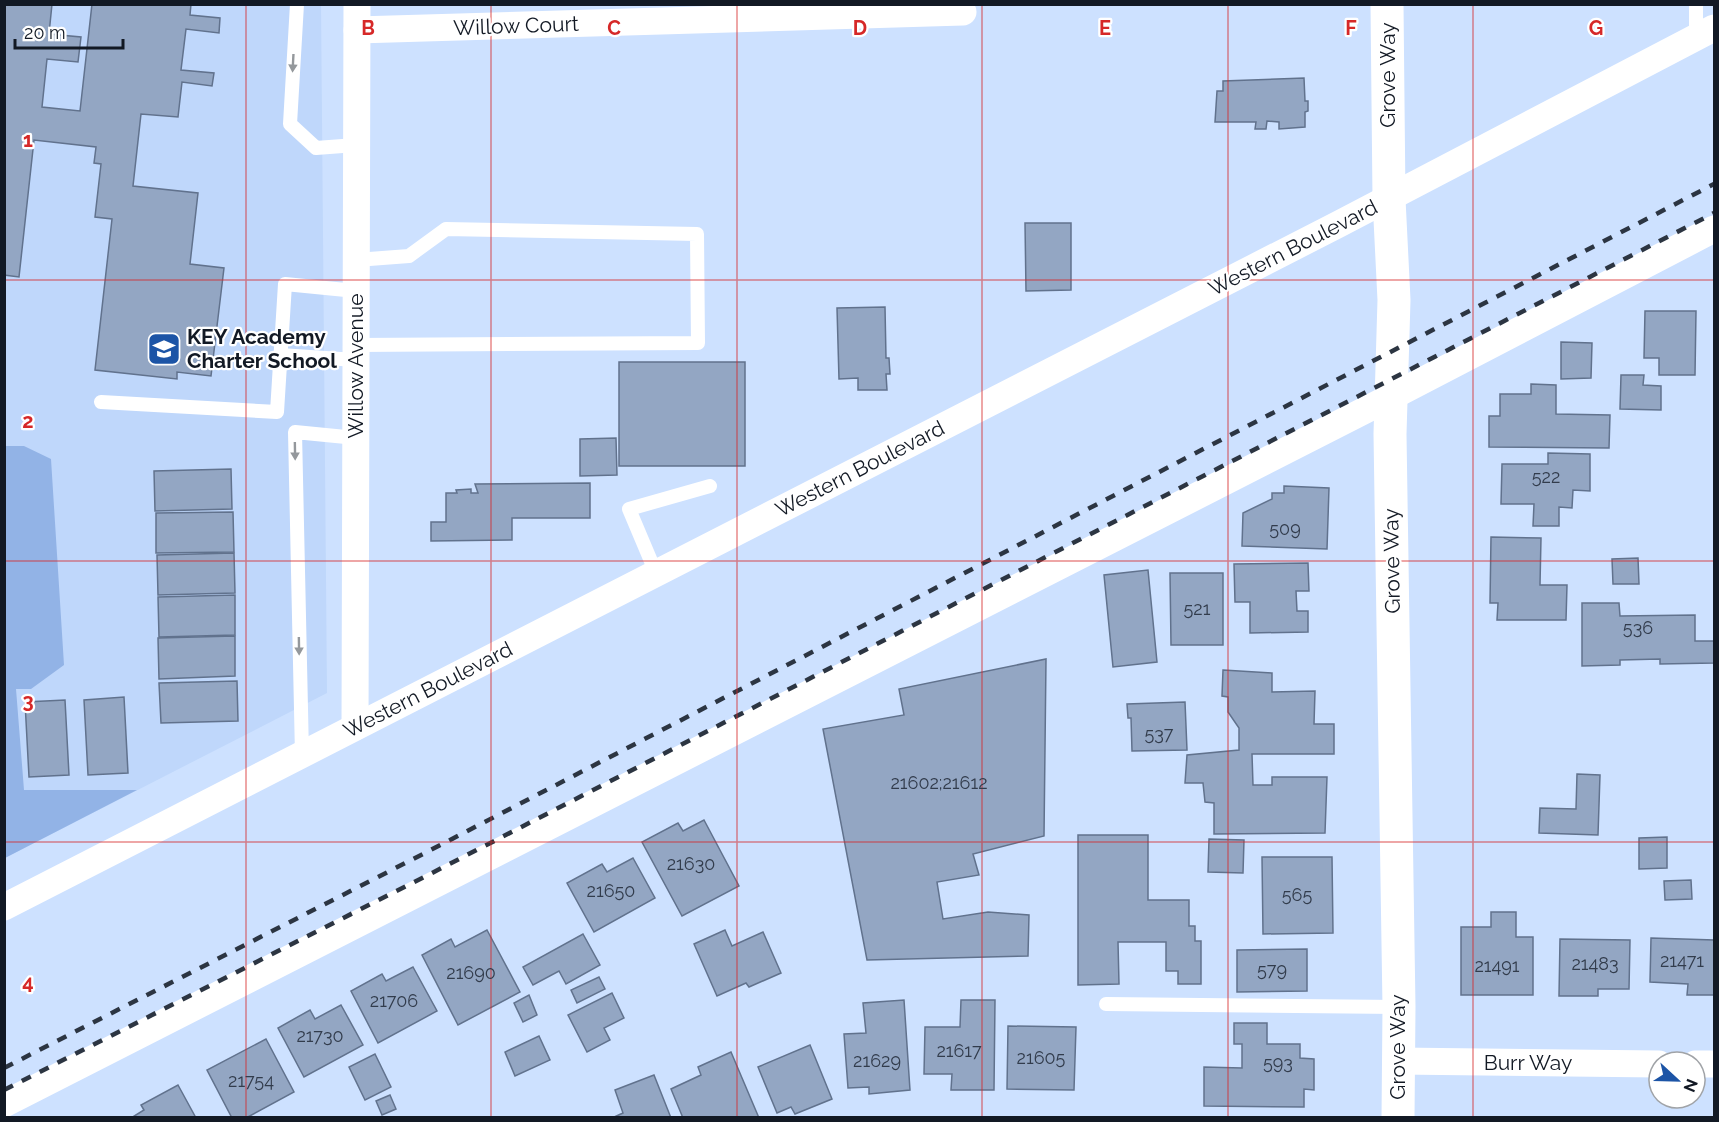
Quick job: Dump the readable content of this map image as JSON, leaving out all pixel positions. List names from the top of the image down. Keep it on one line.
{"streets":{"street":["Willow Court","Grove Way","Western Boulevard","Willow Avenue","Burr Way"]},"crossings":[["Willow Court","Willow Avenue"],["Grove Way","Western Boulevard"],["Grove Way","Burr Way"],["Western Boulevard","Willow Avenue"]],"places":{"school or university":["KEY Academy Charter School"]},"house_numbers":["522","509","521","536","537","21602;21612","21630","21650","565","21471","21483","21491","579","21690","21706","21730","21617","21605","21629","593","21754"],"scale_bar":"20 m","north":"right","grid":{"columns":["B","C","D","E","F","G"],"rows":["1","2","3","4"]}}
